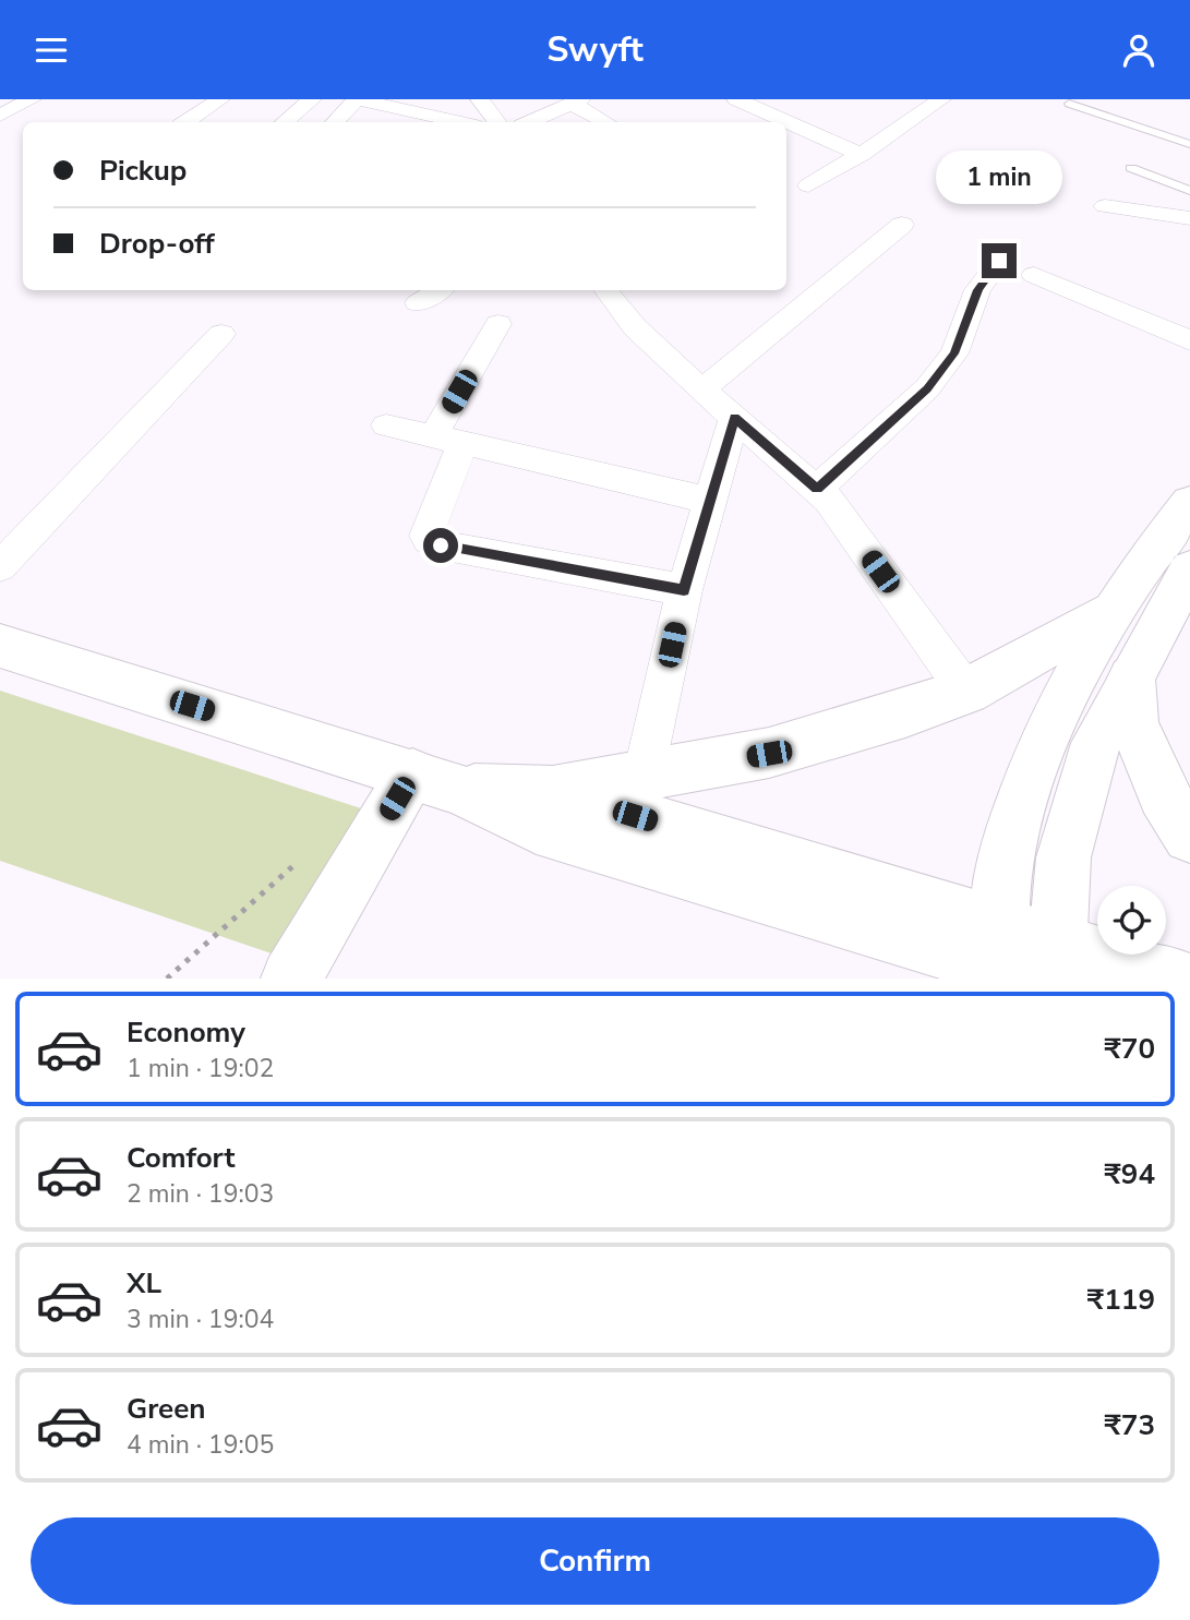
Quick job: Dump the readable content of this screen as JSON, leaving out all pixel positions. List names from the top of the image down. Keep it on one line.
{"page":{"header":"Swyft","banner":["Pickup","Drop-off"],"bubble":"1 min","list":[{"name":"Economy","note":"1 min · 19:02","value":"₹70"},{"name":"Comfort","note":"2 min · 19:03","value":"₹94"},{"name":"XL","note":"3 min · 19:04","value":"₹119"},{"name":"Green","note":"4 min · 19:05","value":"₹73"}],"buttons":"Confirm"}}
